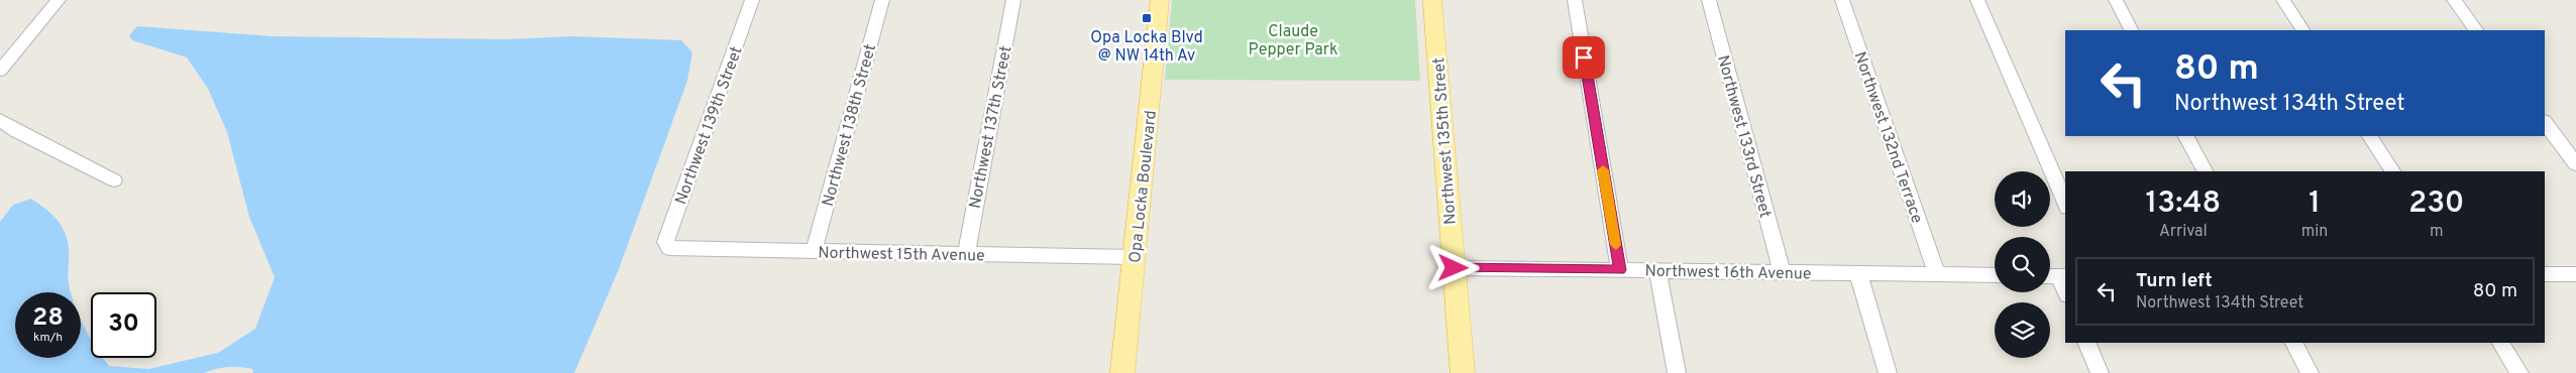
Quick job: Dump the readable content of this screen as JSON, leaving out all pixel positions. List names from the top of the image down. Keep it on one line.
{"streets":{"main road":["Northwest 135th Street","Opa Locka Boulevard"],"street":["Northwest 139th Street","Northwest 138th Street","Northwest 137th Street","Northwest 133rd Street","Northwest 132nd Terrace","Northwest 15th Avenue","Northwest 16th Avenue"]},"crossings":[["Northwest 139th Street","Northwest 15th Avenue"],["Northwest 138th Street","Northwest 15th Avenue"],["Northwest 137th Street","Northwest 15th Avenue"],["Northwest 133rd Street","Northwest 16th Avenue"],["Northwest 132nd Terrace","Northwest 16th Avenue"],["Northwest 135th Street","Northwest 16th Avenue"],["Opa Locka Boulevard","Northwest 15th Avenue"]],"parks":["Claude Pepper Park"],"places":{"transit":["Opa Locka Blvd @ NW 14th Av"]},"page":{"turn":["80 m","Northwest 134th Street"],"eta":["13:48","Arrival","1","min","230","m"],"list":[{"name":"Turn left","note":"Northwest 134th Street","value":"80 m"}],"speed":"28 km/h","limit":"30"}}
